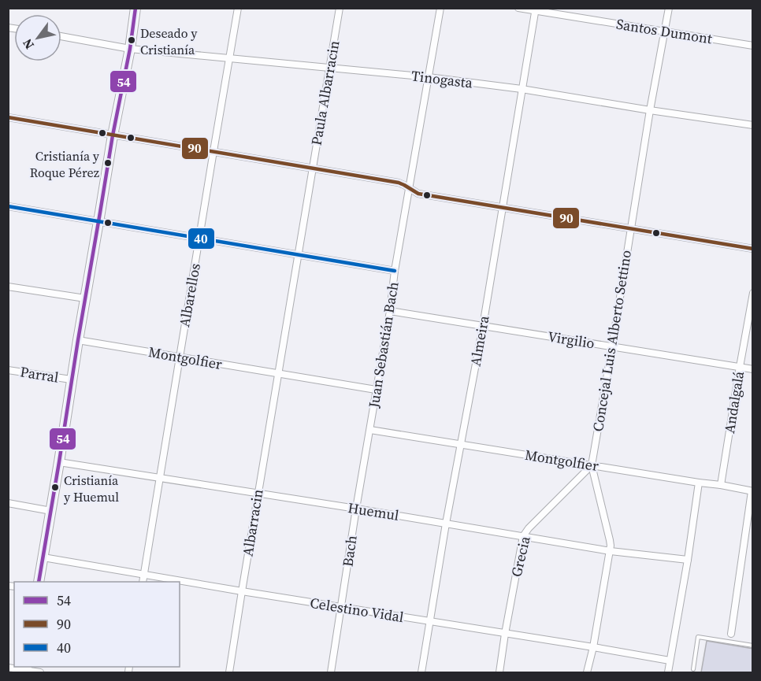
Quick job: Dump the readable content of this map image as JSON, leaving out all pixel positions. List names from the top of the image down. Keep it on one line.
{"streets":{"street":["Santos Dumont","Tinogasta","Paula Albarracin","Albarellos","Virgilio","Almeira","Concejal Luis Alberto Settino","Juan Sebastián Bach","Montgolfier","Parral","Andalgalá","Huemul","Albarracin","Bach","Grecia","Celestino Vidal"]},"crossings":[["Santos Dumont","Almeira"],["Santos Dumont","Concejal Luis Alberto Settino"],["Tinogasta","Paula Albarracin"],["Tinogasta","Albarellos"],["Tinogasta","Almeira"],["Tinogasta","Concejal Luis Alberto Settino"],["Tinogasta","Juan Sebastián Bach"],["Paula Albarracin","Montgolfier"],["Paula Albarracin","Albarracin"],["Albarellos","Montgolfier"],["Albarellos","Huemul"],["Albarellos","Celestino Vidal"],["Virgilio","Almeira"],["Virgilio","Concejal Luis Alberto Settino"],["Virgilio","Juan Sebastián Bach"],["Virgilio","Andalgalá"],["Almeira","Montgolfier"],["Almeira","Huemul"],["Almeira","Celestino Vidal"],["Concejal Luis Alberto Settino","Montgolfier"],["Concejal Luis Alberto Settino","Huemul"],["Concejal Luis Alberto Settino","Grecia"],["Concejal Luis Alberto Settino","Celestino Vidal"],["Juan Sebastián Bach","Montgolfier"],["Juan Sebastián Bach","Bach"],["Montgolfier","Andalgalá"],["Montgolfier","Albarracin"],["Montgolfier","Bach"],["Montgolfier","Grecia"],["Huemul","Albarracin"],["Huemul","Bach"],["Huemul","Grecia"],["Albarracin","Celestino Vidal"],["Bach","Celestino Vidal"],["Grecia","Celestino Vidal"]],"places":["Deseado y Cristianía","Cristianía y Roque Pérez","Cristianía y Huemul"],"lines":["transit line 54","transit line 90","transit line 40"],"legend":["54","90","40"],"north":"bottom left"}
